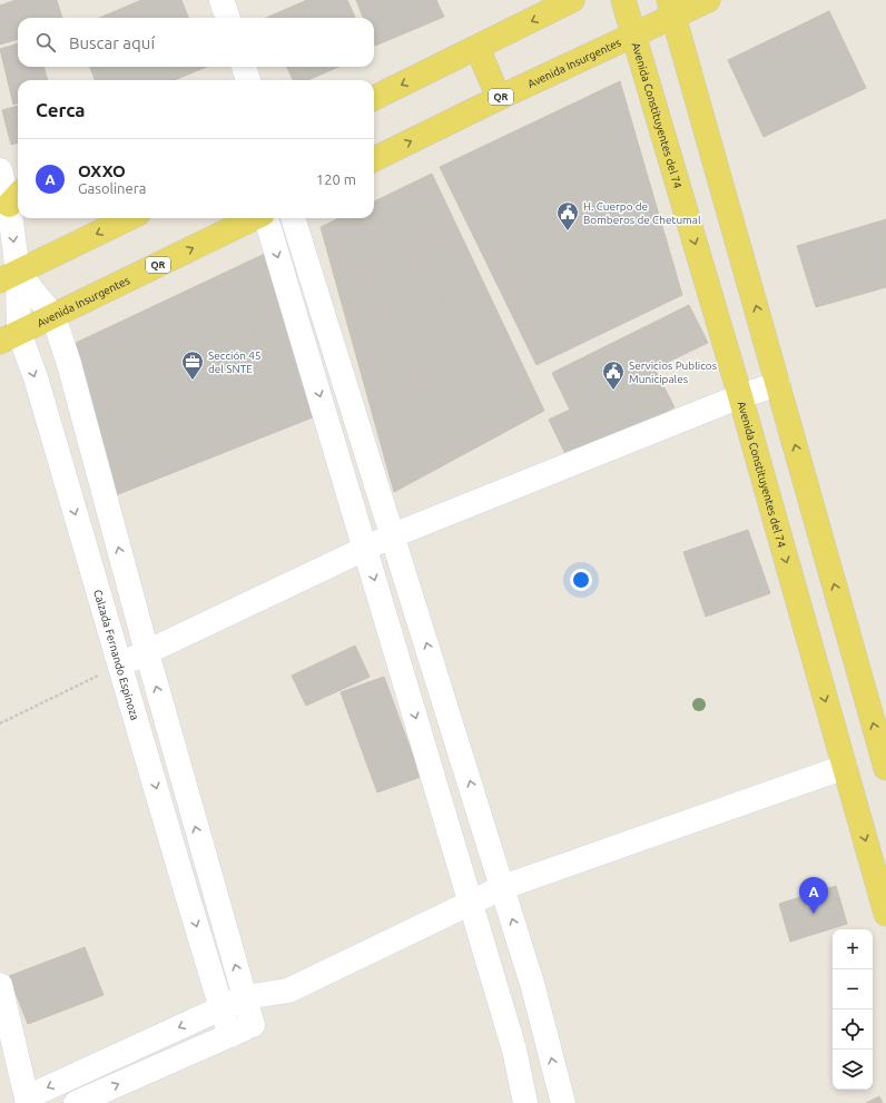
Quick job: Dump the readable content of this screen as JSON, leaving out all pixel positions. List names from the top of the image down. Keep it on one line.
{"streets":{"main road":["Avenida Insurgentes","QR","Avenida Constituyentes del 74"],"street":["Calzada Fernando Espinoza"]},"crossings":[["Avenida Insurgentes","Avenida Constituyentes del 74"],["Avenida Insurgentes","Calzada Fernando Espinoza"]],"places":{"public building":["H. Cuerpo de Bomberos de Chetumal","Servicios Publicos Municipales"],"office":["Sección 45 del SNTE"]},"page":{"search":"Buscar aquí","heading":"Cerca","list":[{"mark":"A","name":"OXXO","note":"Gasolinera","value":"120 m"}],"pins":"A","map_buttons":["+","−"]}}
